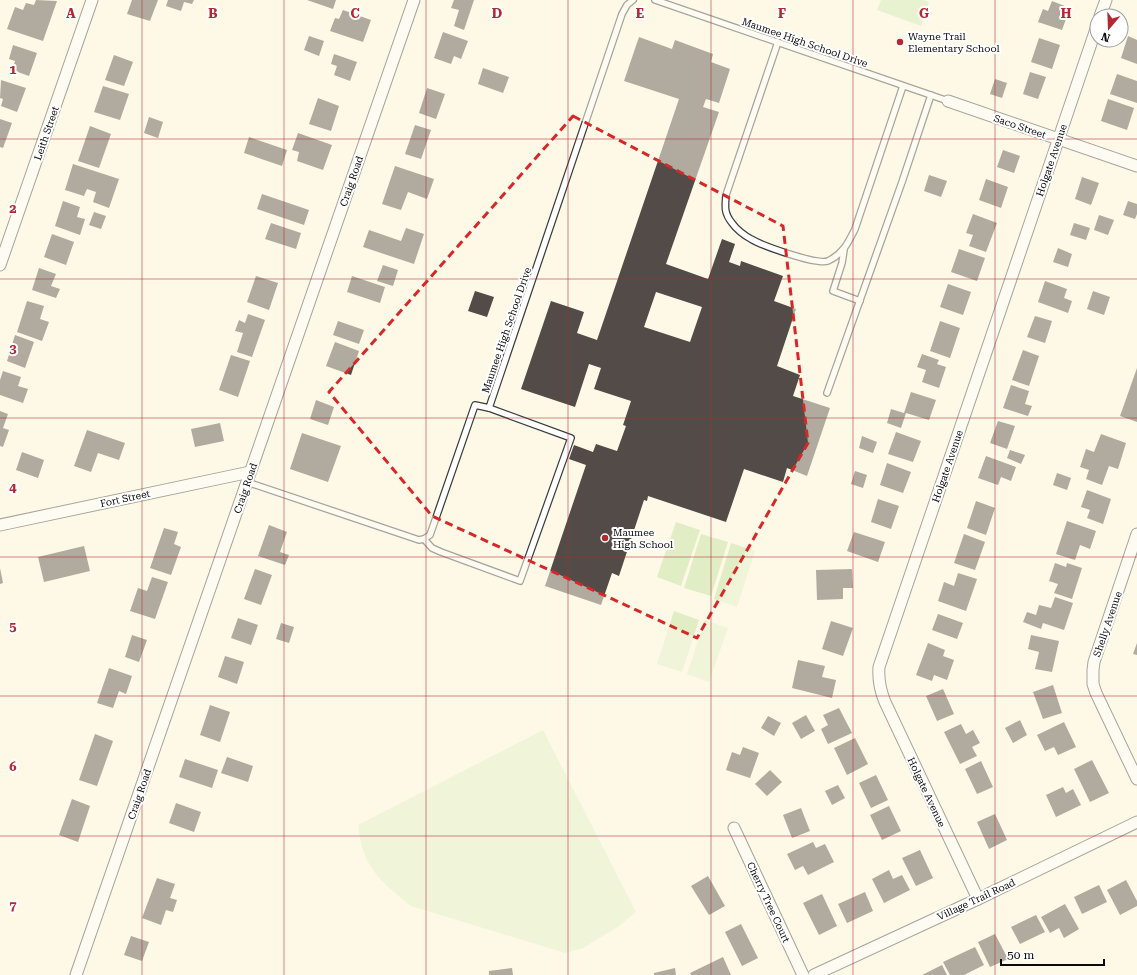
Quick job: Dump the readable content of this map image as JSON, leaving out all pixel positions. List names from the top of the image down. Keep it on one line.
{"streets":{"street":["Saco Street","Leith Street","Holgate Avenue","Craig Road","Fort Street","Shelly Avenue","Village Trail Road","Cherry Tree Court"],"lane":["Maumee High School Drive"]},"crossings":[["Maumee High School Drive","Saco Street"],["Saco Street","Holgate Avenue"],["Holgate Avenue","Village Trail Road"],["Craig Road","Fort Street"]],"places":["Wayne Trail Elementary School","Maumee High School"],"scale_bar":"50 m","north":"bottom","grid":{"columns":["A","B","C","D","E","F","G","H"],"rows":["1","2","3","4","5","6","7"]}}
